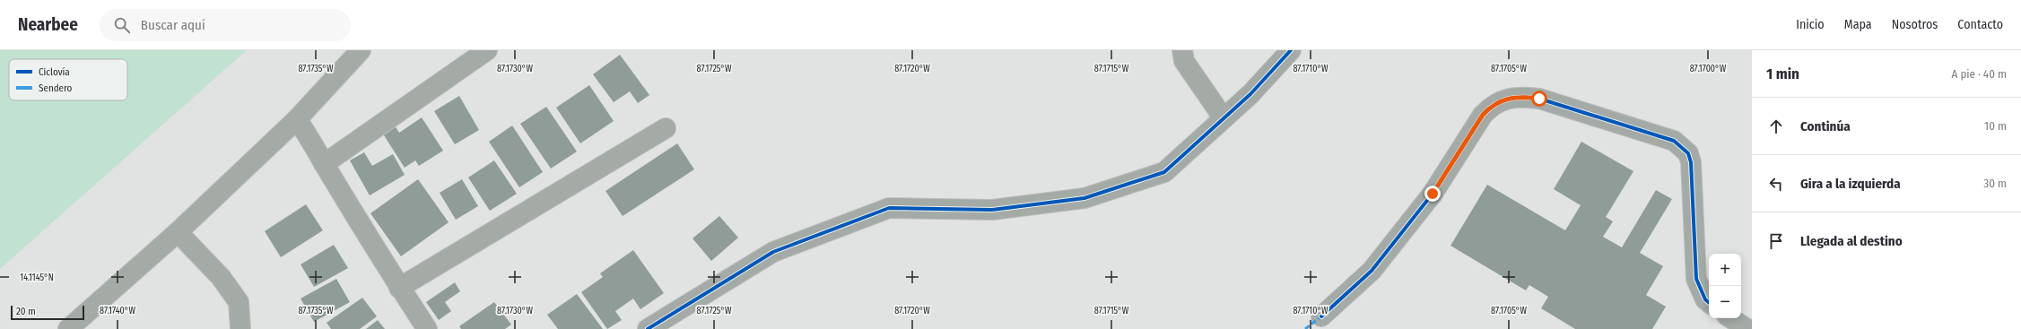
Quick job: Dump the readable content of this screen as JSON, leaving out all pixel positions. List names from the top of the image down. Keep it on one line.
{"legend":["Ciclovía","Sendero"],"scale_bar":"20 m","page":{"header":"Nearbee","search":"Buscar aquí","nav":["Inicio","Mapa","Nosotros","Contacto"],"heading":["1 min","A pie · 40 m"],"list":[["Continúa","10 m"],["Gira a la izquierda","30 m"],"Llegada al destino"],"map_buttons":["+","−"],"scale":"20 m"},"coordinates":["87.1735°W","87.1730°W","87.1725°W","87.1720°W","87.1715°W","87.1710°W","87.1705°W","87.1700°W","14.1145°N","87.1740°W"]}
